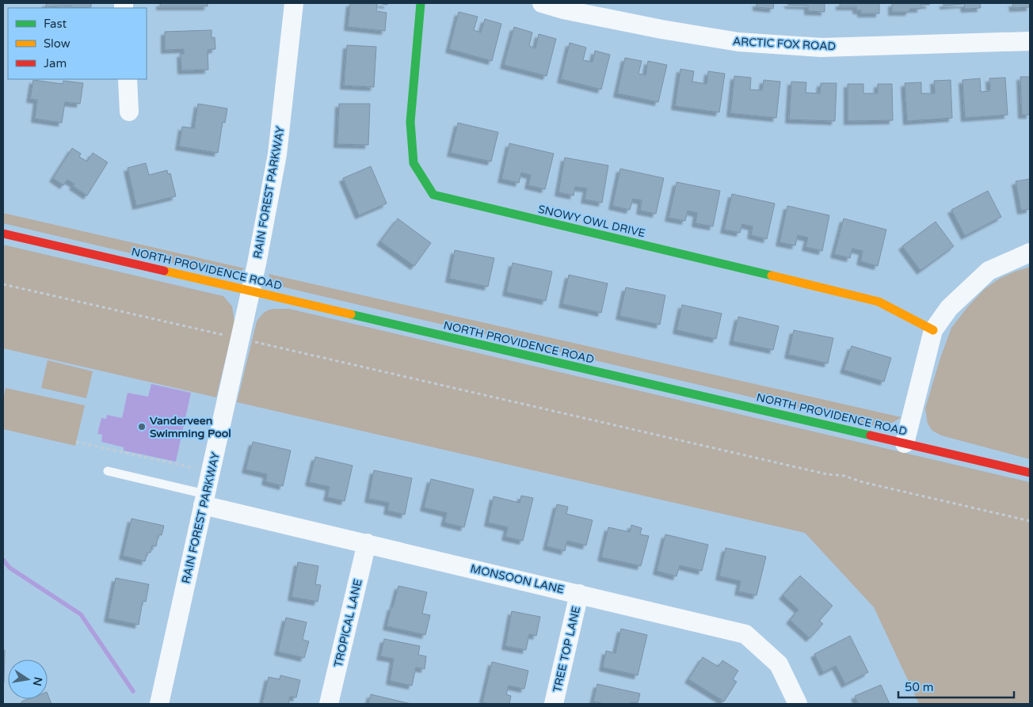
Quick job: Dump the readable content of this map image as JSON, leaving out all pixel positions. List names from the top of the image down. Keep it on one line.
{"streets":{"street":["ARCTIC FOX ROAD","RAIN FOREST PARKWAY","SNOWY OWL DRIVE","NORTH PROVIDENCE ROAD","MONSOON LANE","TROPICAL LANE","TREE TOP LANE"]},"crossings":[["RAIN FOREST PARKWAY","NORTH PROVIDENCE ROAD"],["RAIN FOREST PARKWAY","MONSOON LANE"],["MONSOON LANE","TROPICAL LANE"],["MONSOON LANE","TREE TOP LANE"]],"places":["Vanderveen Swimming Pool"],"legend":["Fast","Slow","Jam"],"scale_bar":"50 m","north":"right"}
